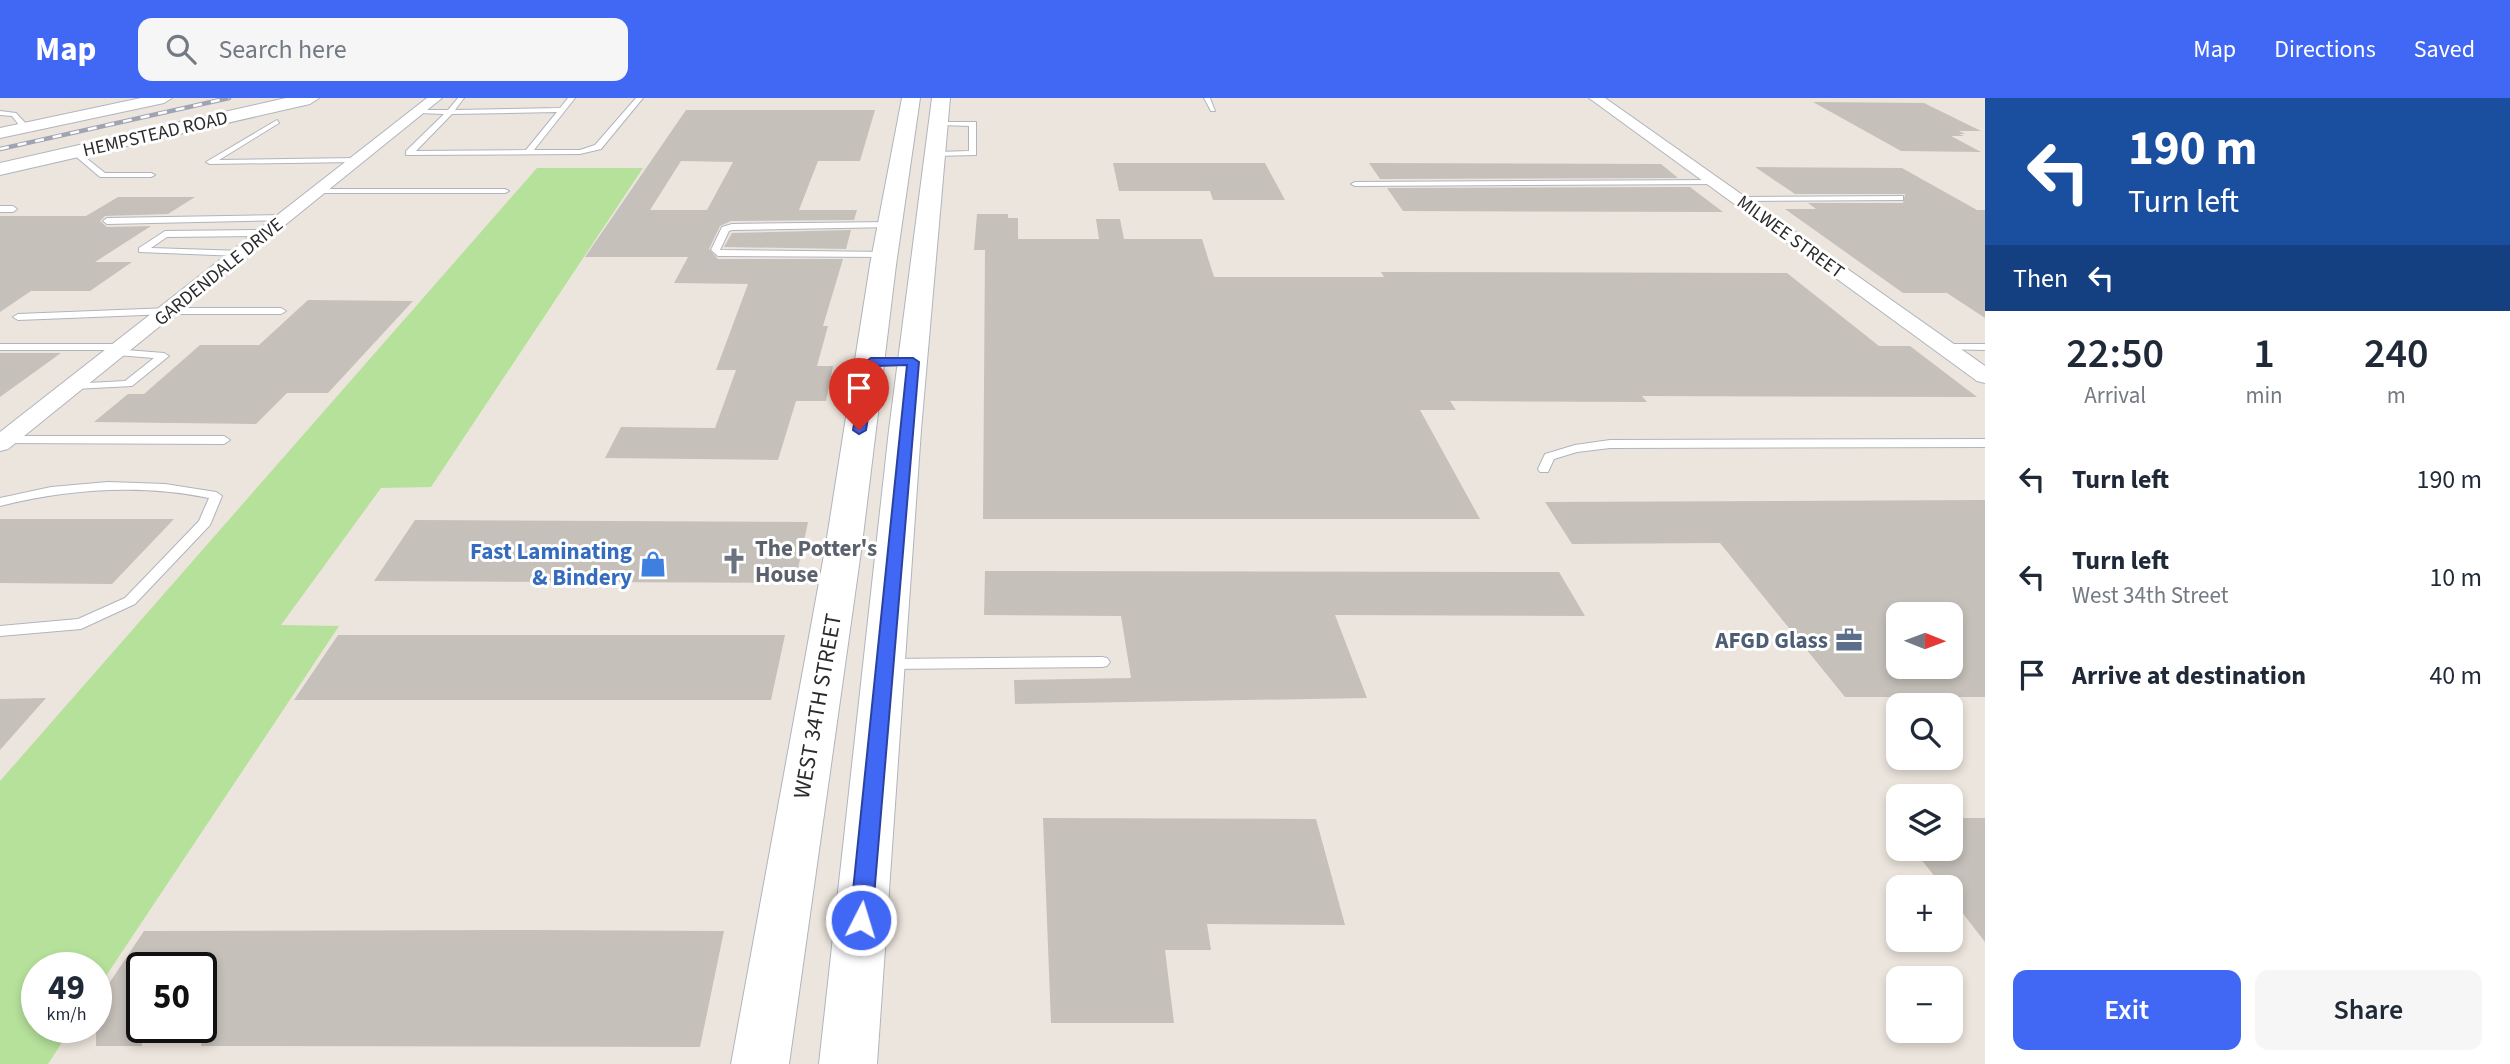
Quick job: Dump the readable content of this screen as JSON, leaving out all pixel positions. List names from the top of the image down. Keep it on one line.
{"streets":{"main road":["HEMPSTEAD ROAD","WEST 34TH STREET"],"street":["MILWEE STREET","GARDENDALE DRIVE"]},"places":{"church":["The Potter's House"],"shop":["Fast Laminating & Bindery"],"office":["AFGD Glass"]},"north":"right","page":{"header":"Map","search":"Search here","nav":["Map","Directions","Saved"],"turn":["190 m","Turn left"],"then":"Then","eta":["22:50","Arrival","1","min","240","m"],"list":[{"name":"Turn left","value":"190 m"},{"name":"Turn left","note":"West 34th Street","value":"10 m"},{"name":"Arrive at destination","value":"40 m"}],"map_buttons":["+","−"],"speed":"49 km/h","limit":"50","buttons":["Exit","Share"]}}
